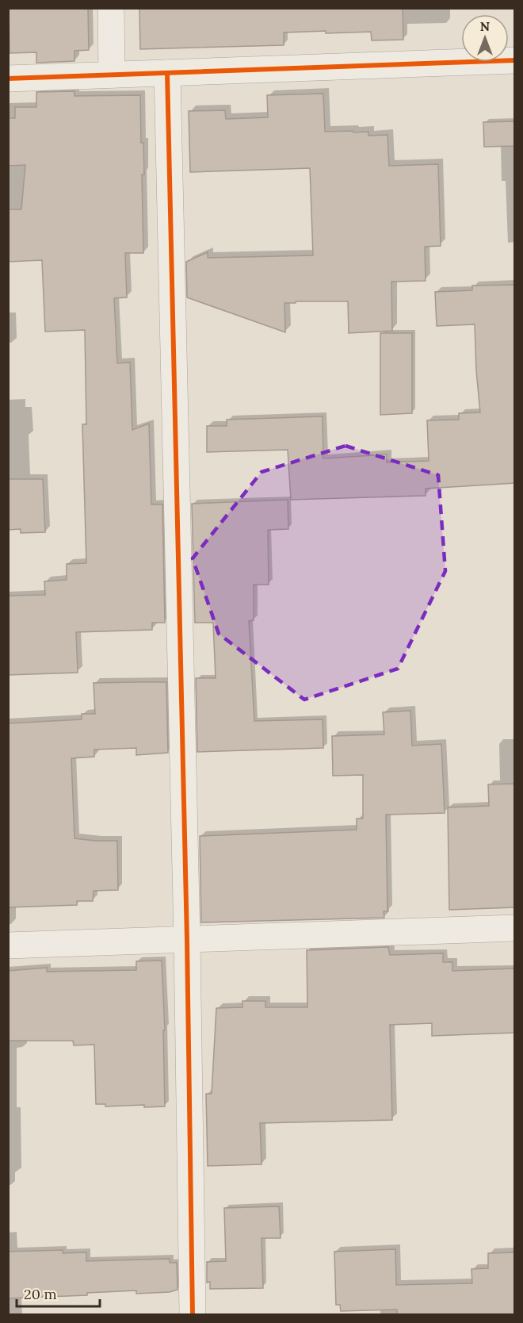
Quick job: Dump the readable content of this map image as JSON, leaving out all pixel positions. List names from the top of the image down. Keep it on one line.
{"scale_bar":"20 m","north":"top"}
